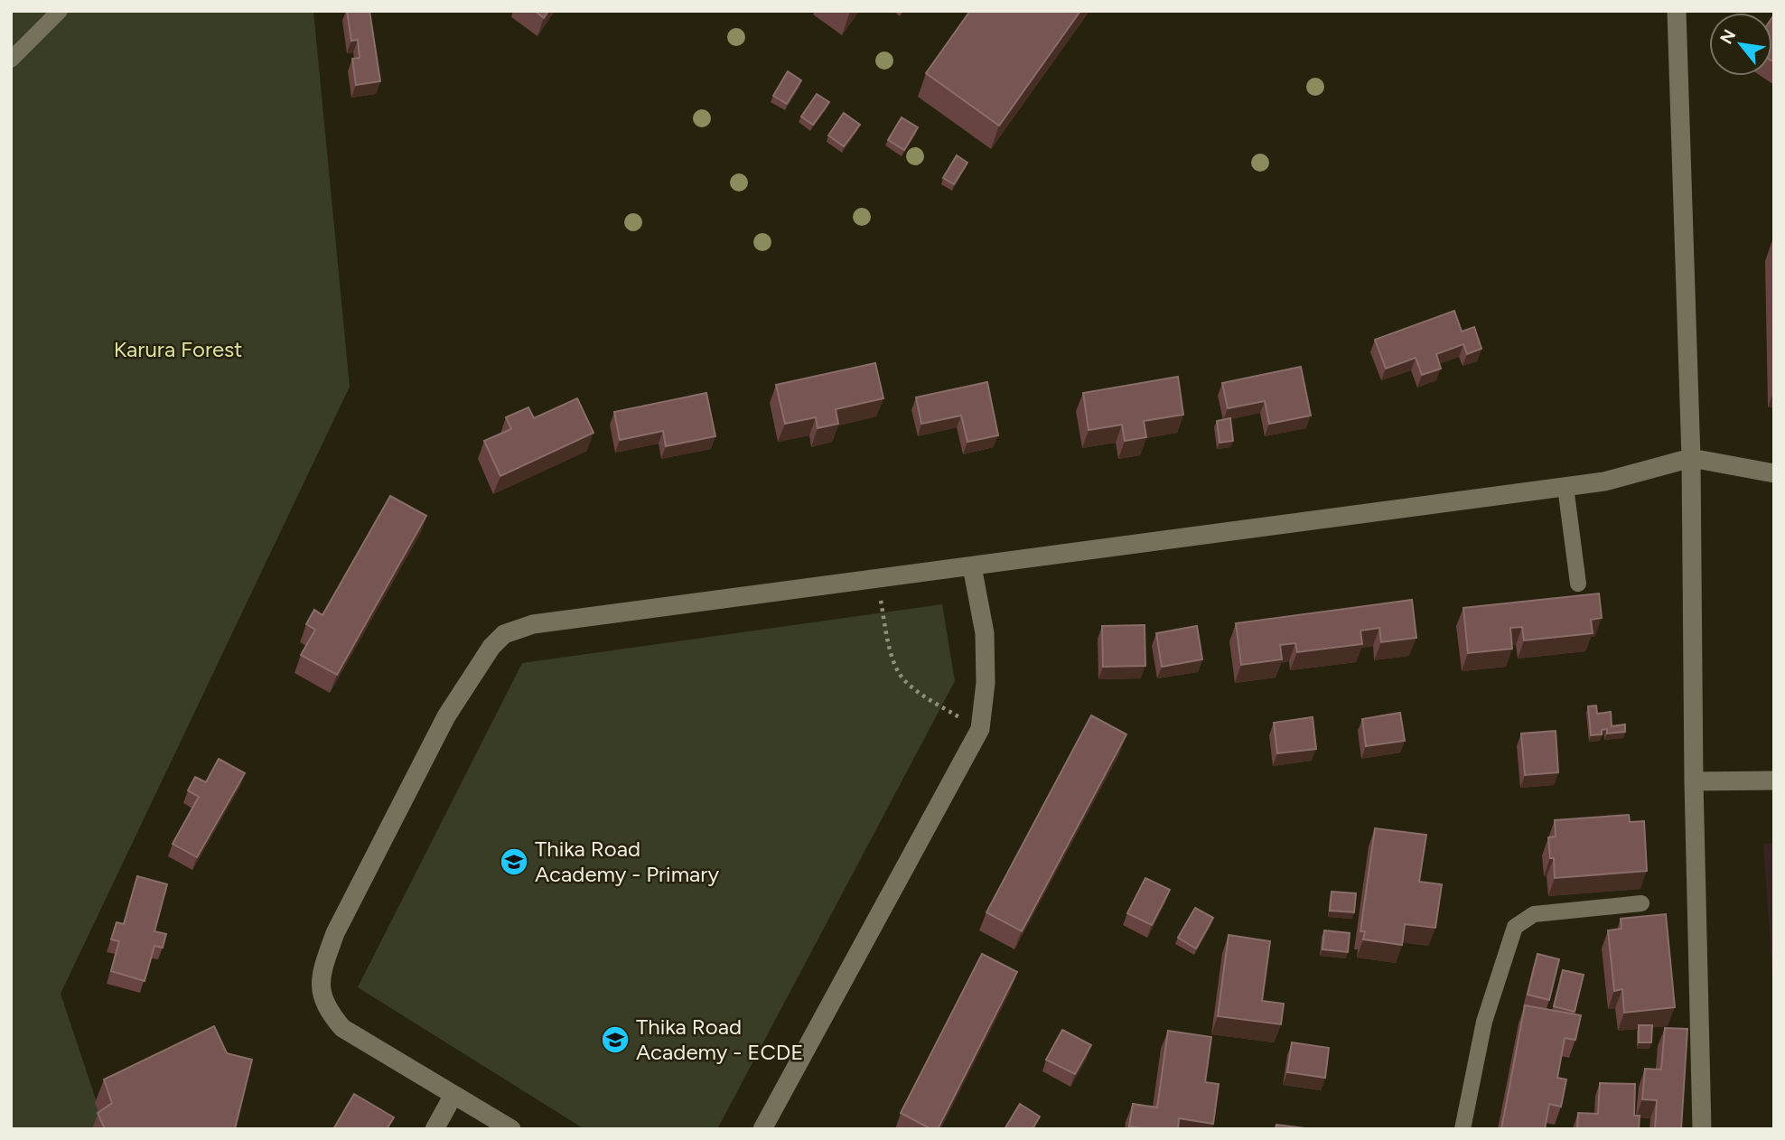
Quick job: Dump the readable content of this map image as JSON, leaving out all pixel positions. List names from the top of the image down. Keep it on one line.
{"parks":["Karura Forest"],"places":{"school or university":["Thika Road Academy - Primary","Thika Road Academy - ECDE"]},"north":"top left"}
